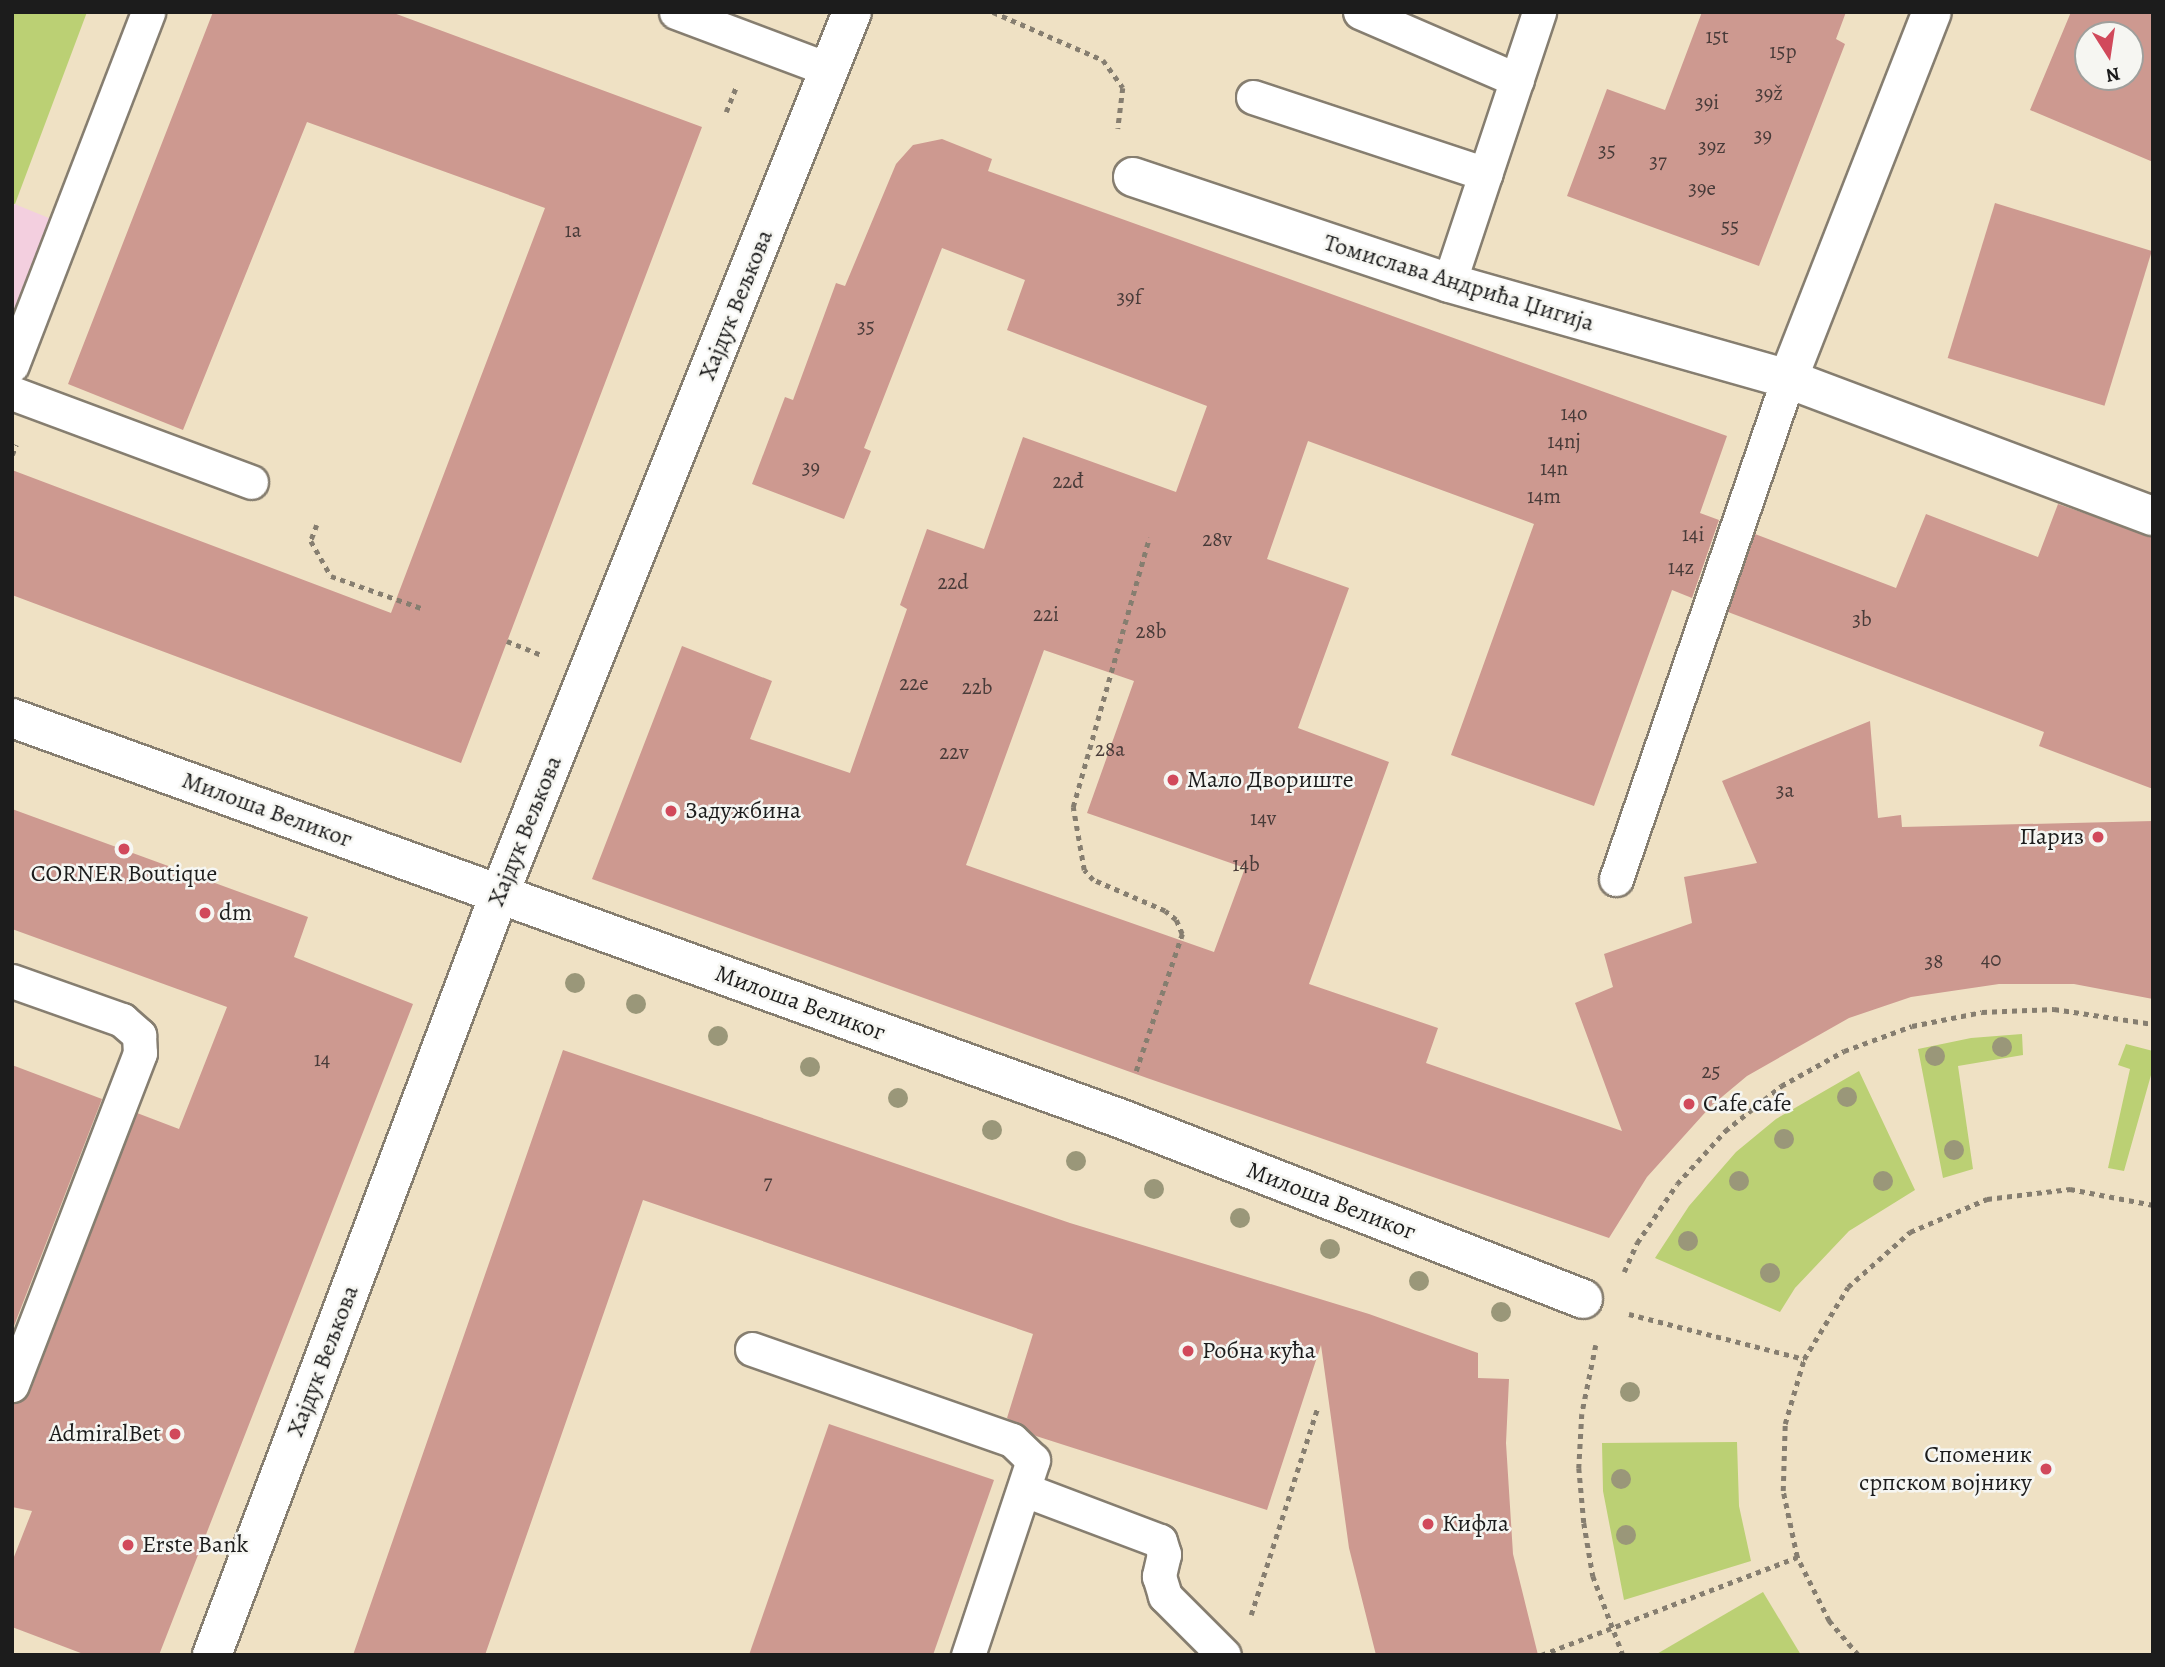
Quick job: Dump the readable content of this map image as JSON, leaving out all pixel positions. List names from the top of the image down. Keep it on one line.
{"streets":{"street":["Томислава Андрића Џигија","Хајдук Вељкова","Милоша Великог"]},"crossings":[["Хајдук Вељкова","Милоша Великог"]],"places":["Мало Двориште","Задужбина","Париз","CORNER Boutique","dm","Cafe cafe","Робна кућа","AdmiralBet","Споменик српском војнику","Кифла","Erste Bank"],"house_numbers":["15t","15p","39ž","39i","39","39z","35","37","39e","55","1a","39f","35","14o","14nj","39","14n","22đ","14m","14i","28v","14z","22d","22i","3b","28b","22e","22b","28a","22v","3a","14v","14b","40","38","14","25","7"],"north":"bottom"}
